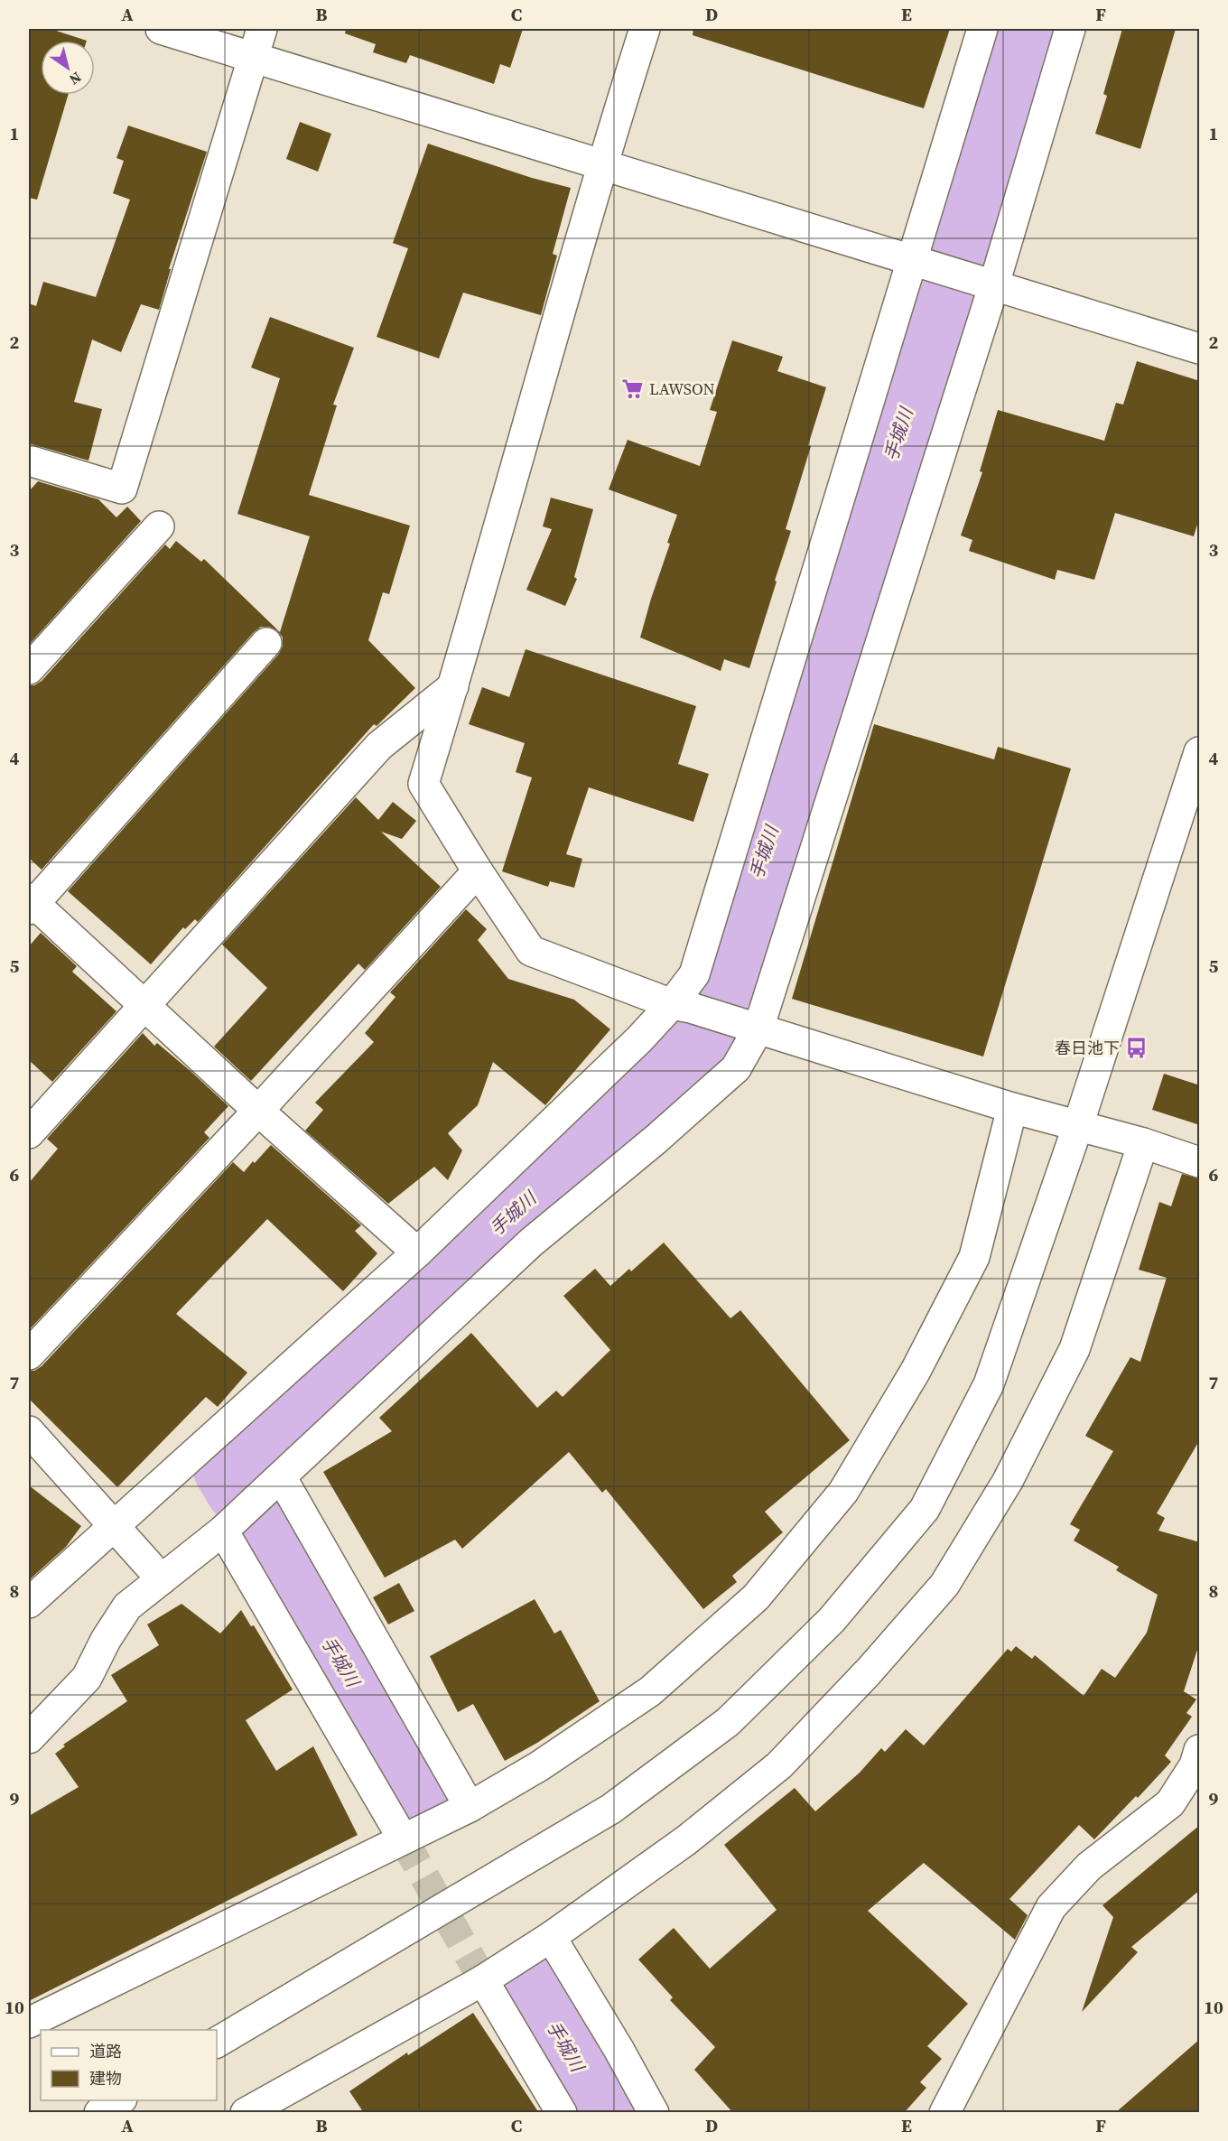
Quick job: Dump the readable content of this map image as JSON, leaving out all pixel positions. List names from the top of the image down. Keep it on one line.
{"water":["手城川"],"places":{"supermarket":["LAWSON"],"bus stop":["春日池下"]},"legend":["道路","建物"],"north":"bottom right","grid":{"columns":["A","B","C","D","E","F"],"rows":["1","2","3","4","5","6","7","8","9","10"]}}
